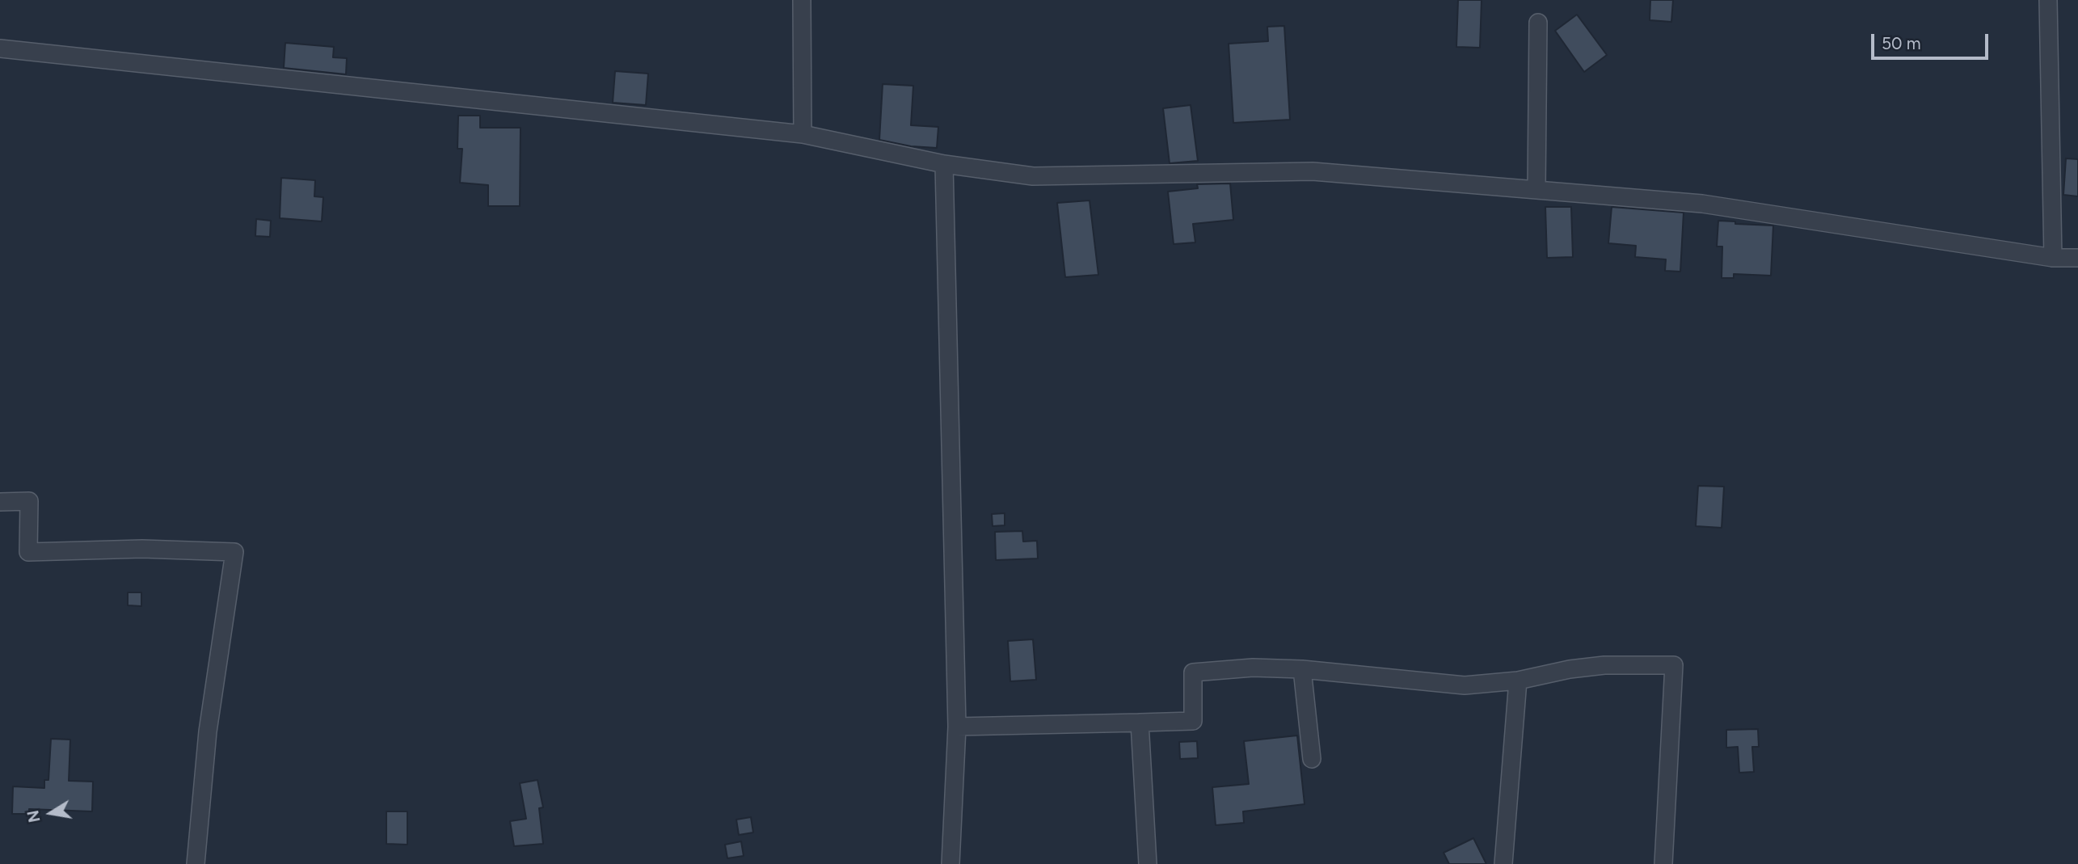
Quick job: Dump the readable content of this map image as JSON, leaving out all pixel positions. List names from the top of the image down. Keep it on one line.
{"scale_bar":"50 m","north":"left"}
